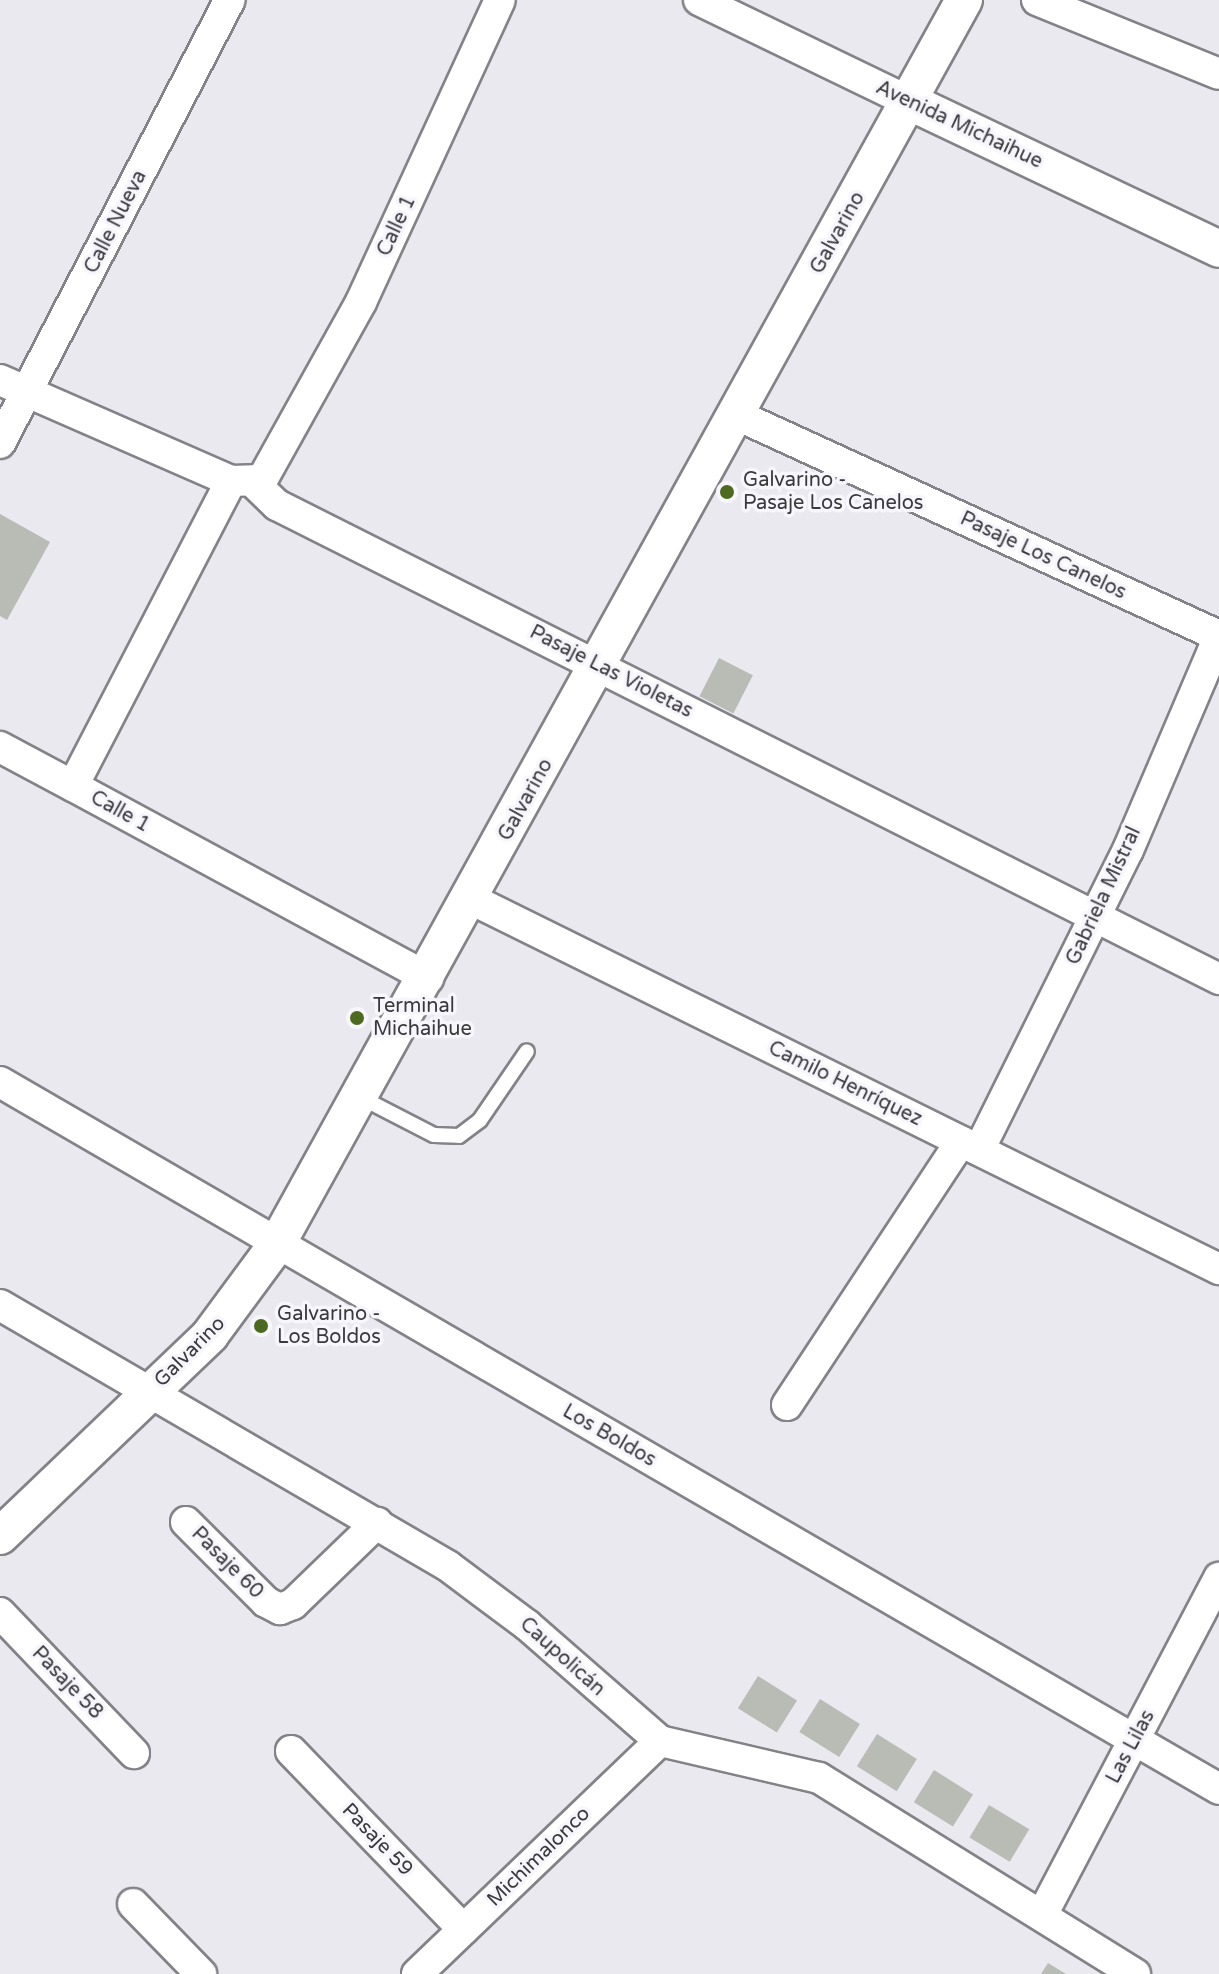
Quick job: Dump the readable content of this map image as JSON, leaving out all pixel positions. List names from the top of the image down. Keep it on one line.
{"streets":{"street":["Avenida Michaihue","Calle Nueva","Calle 1","Galvarino","Pasaje Los Canelos","Pasaje Las Violetas","Gabriela Mistral","Camilo Henríquez","Los Boldos","Pasaje 60","Caupolicán","Pasaje 58","Las Lilas","Pasaje 59","Michimalonco"]},"crossings":[["Avenida Michaihue","Galvarino"],["Calle Nueva","Pasaje Las Violetas"],["Calle 1","Galvarino"],["Calle 1","Pasaje Las Violetas"],["Galvarino","Pasaje Los Canelos"],["Galvarino","Pasaje Las Violetas"],["Galvarino","Camilo Henríquez"],["Galvarino","Los Boldos"],["Galvarino","Caupolicán"],["Pasaje Los Canelos","Gabriela Mistral"],["Pasaje Las Violetas","Gabriela Mistral"],["Gabriela Mistral","Camilo Henríquez"],["Los Boldos","Las Lilas"],["Pasaje 60","Caupolicán"],["Caupolicán","Las Lilas"],["Caupolicán","Michimalonco"],["Pasaje 59","Michimalonco"]],"places":["Galvarino - Pasaje Los Canelos","Terminal Michaihue","Galvarino - Los Boldos"]}
